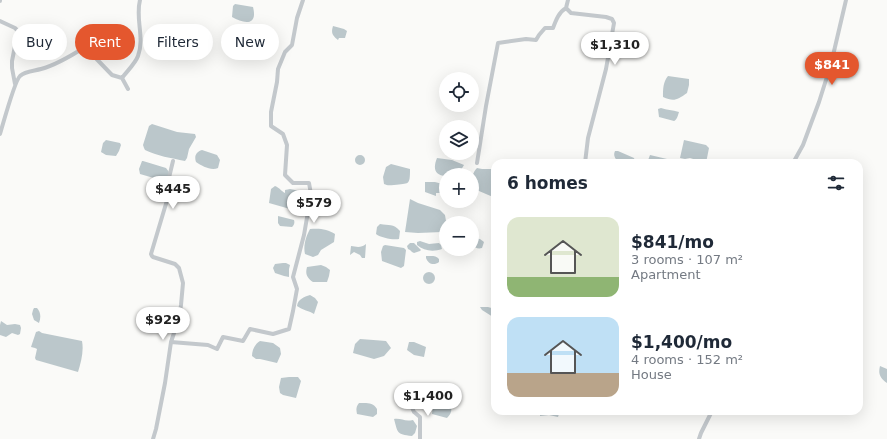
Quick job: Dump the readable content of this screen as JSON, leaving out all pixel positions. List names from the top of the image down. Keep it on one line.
{"page":{"chip":["Buy","Rent","Filters","New"],"price":["$1,310","$841","$445","$579","$929","$1,400"],"map_buttons":["+","−"],"heading":"6 homes","list":[{"name":"$841/mo","note":"3 rooms · 107 m² · Apartment"},{"name":"$1,400/mo","note":"4 rooms · 152 m² · House"}]}}
